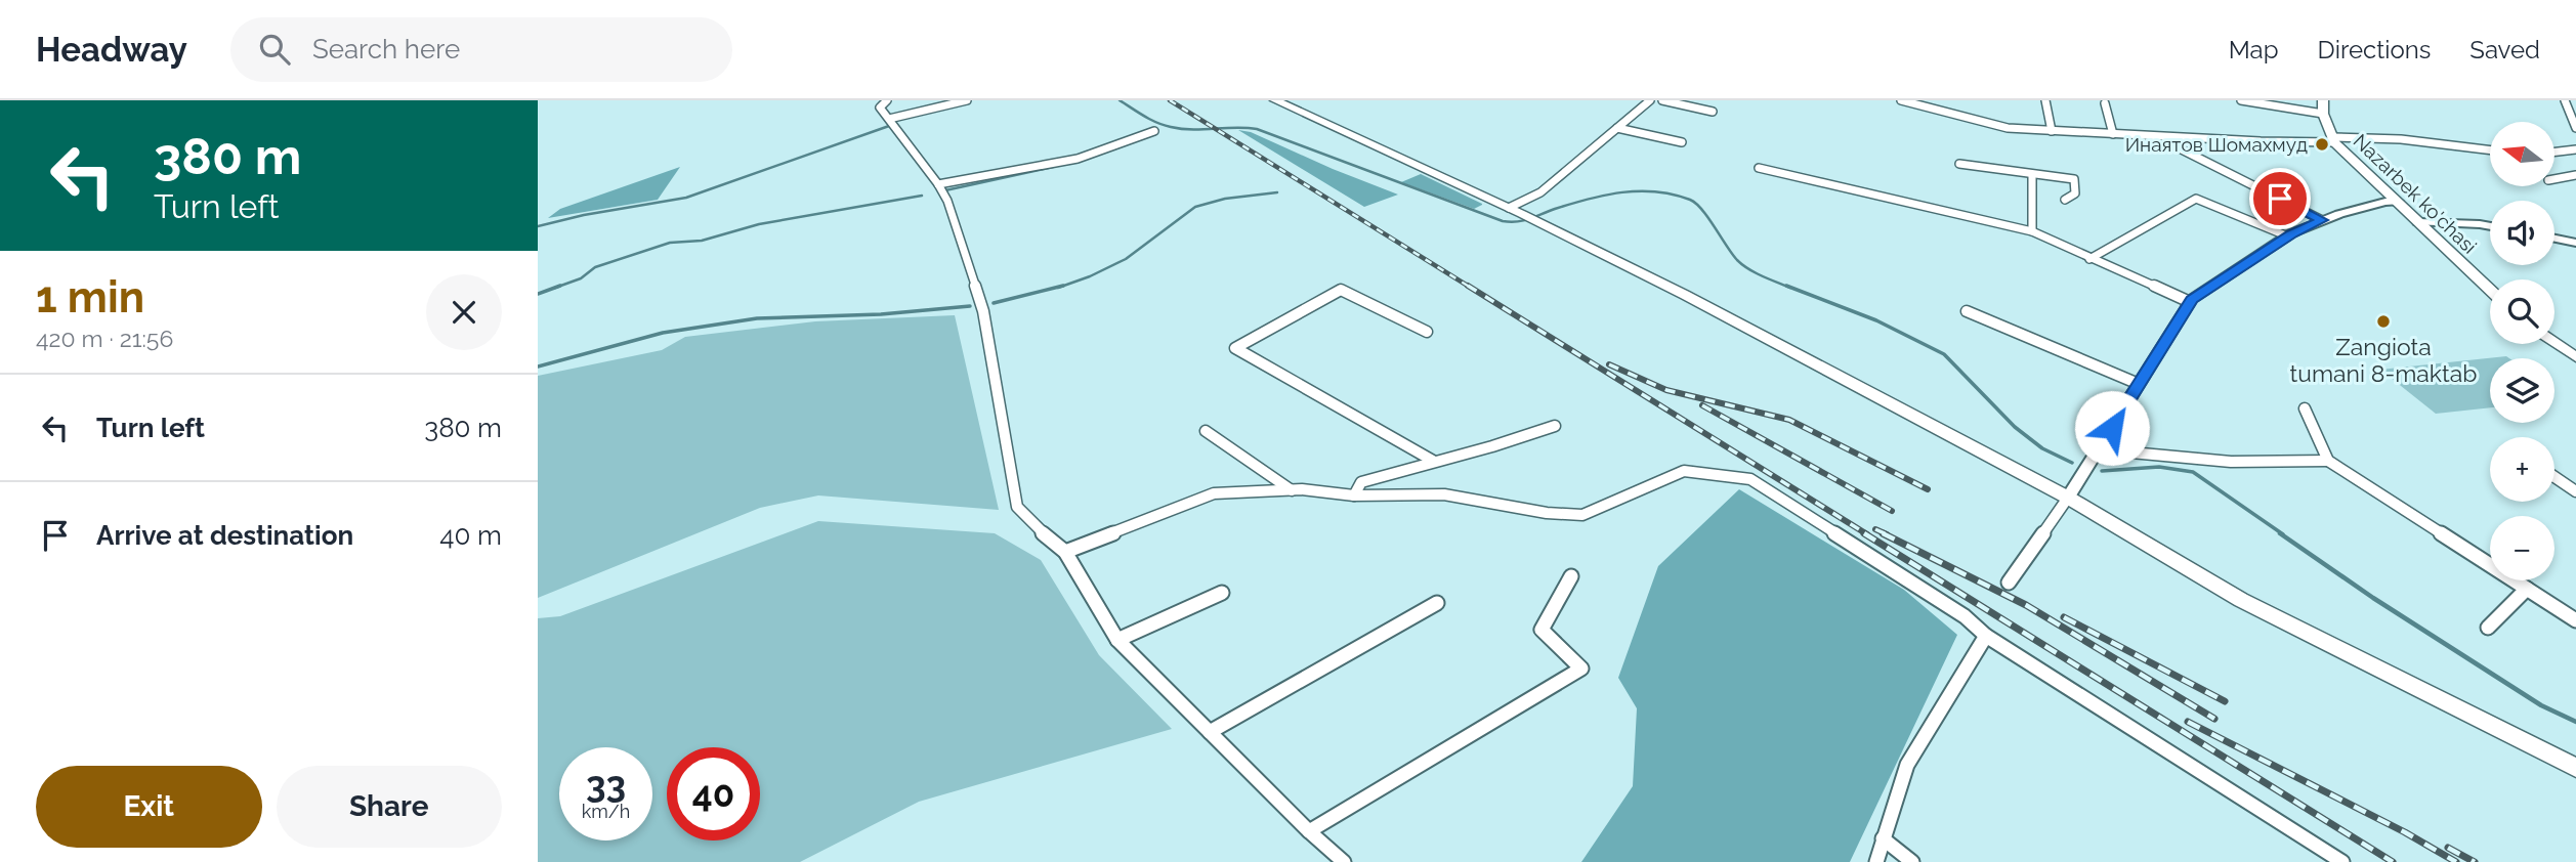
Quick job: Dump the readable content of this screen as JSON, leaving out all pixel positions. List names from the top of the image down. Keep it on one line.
{"streets":{"main road":["Nazarbek ko'chasi"]},"places":["Инаятов Шомахмуд","Zangiota tumani 8-maktab"],"north":"left","page":{"header":"Headway","search":"Search here","nav":["Map","Directions","Saved"],"turn":["380 m","Turn left"],"map_buttons":["+","−"],"heading":["1 min","420 m · 21:56"],"list":[{"name":"Turn left","value":"380 m"},{"name":"Arrive at destination","value":"40 m"}],"speed":"33 km/h","limit":"40","buttons":["Exit","Share"]}}
